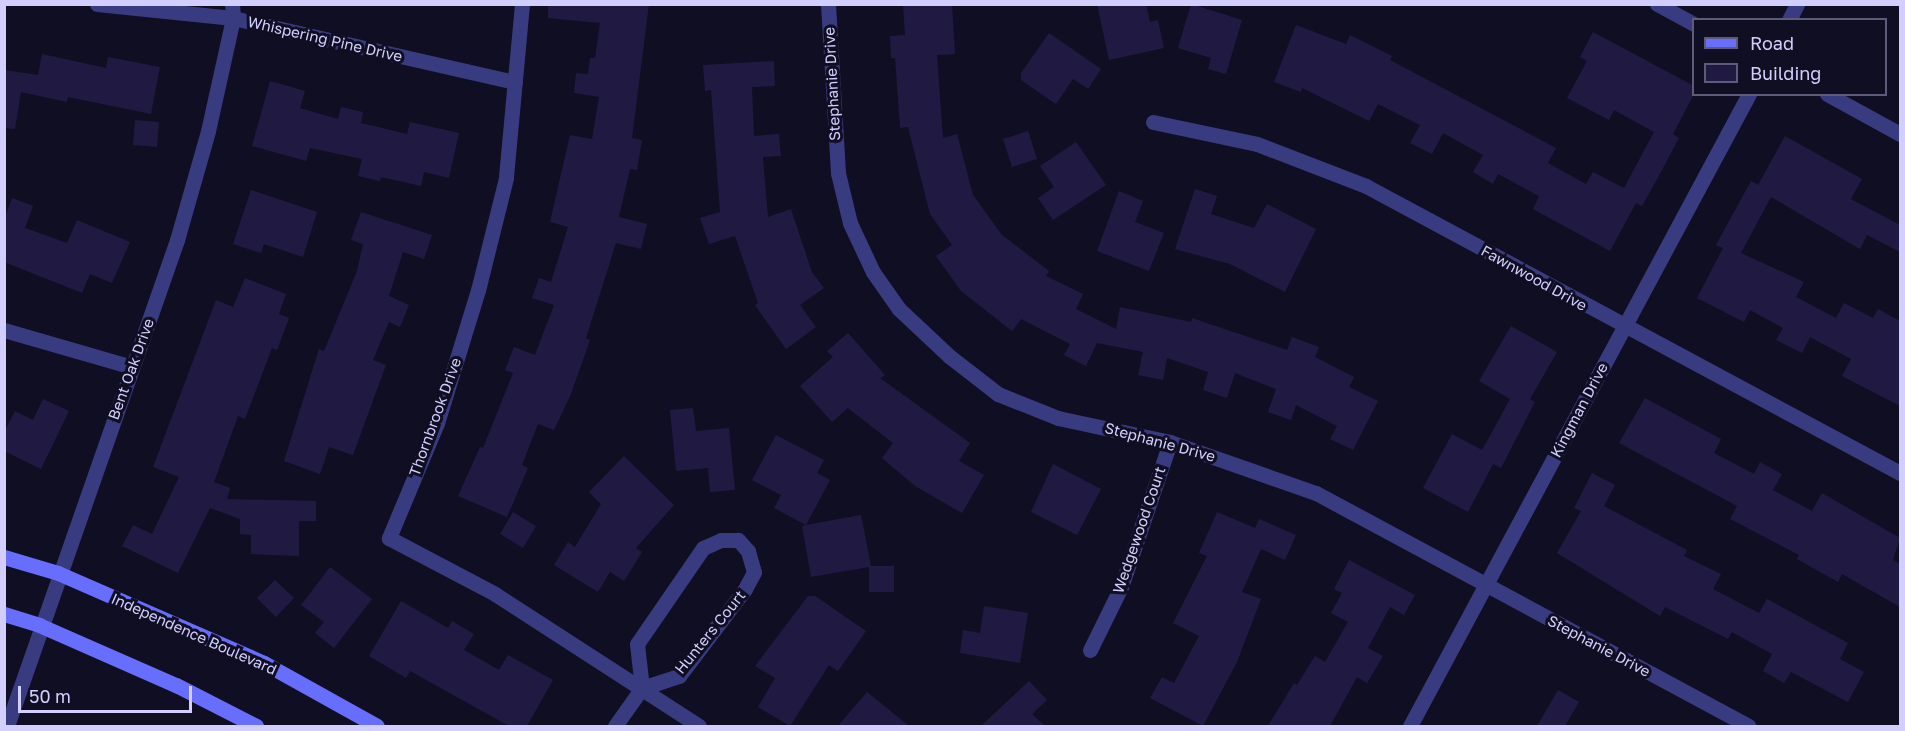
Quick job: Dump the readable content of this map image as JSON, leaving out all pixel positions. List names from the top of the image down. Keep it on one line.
{"streets":{"main road":["Independence Boulevard"],"street":["Whispering Pine Drive","Stephanie Drive","Fawnwood Drive","Bent Oak Drive","Kingman Drive","Thornbrook Drive","Wedgewood Court","Hunters Court"]},"crossings":[["Whispering Pine Drive","Bent Oak Drive"],["Whispering Pine Drive","Thornbrook Drive"],["Stephanie Drive","Kingman Drive"],["Stephanie Drive","Wedgewood Court"],["Fawnwood Drive","Kingman Drive"],["Bent Oak Drive","Independence Boulevard"],["Thornbrook Drive","Hunters Court"]],"legend":["Road","Building"],"scale_bar":"50 m"}
